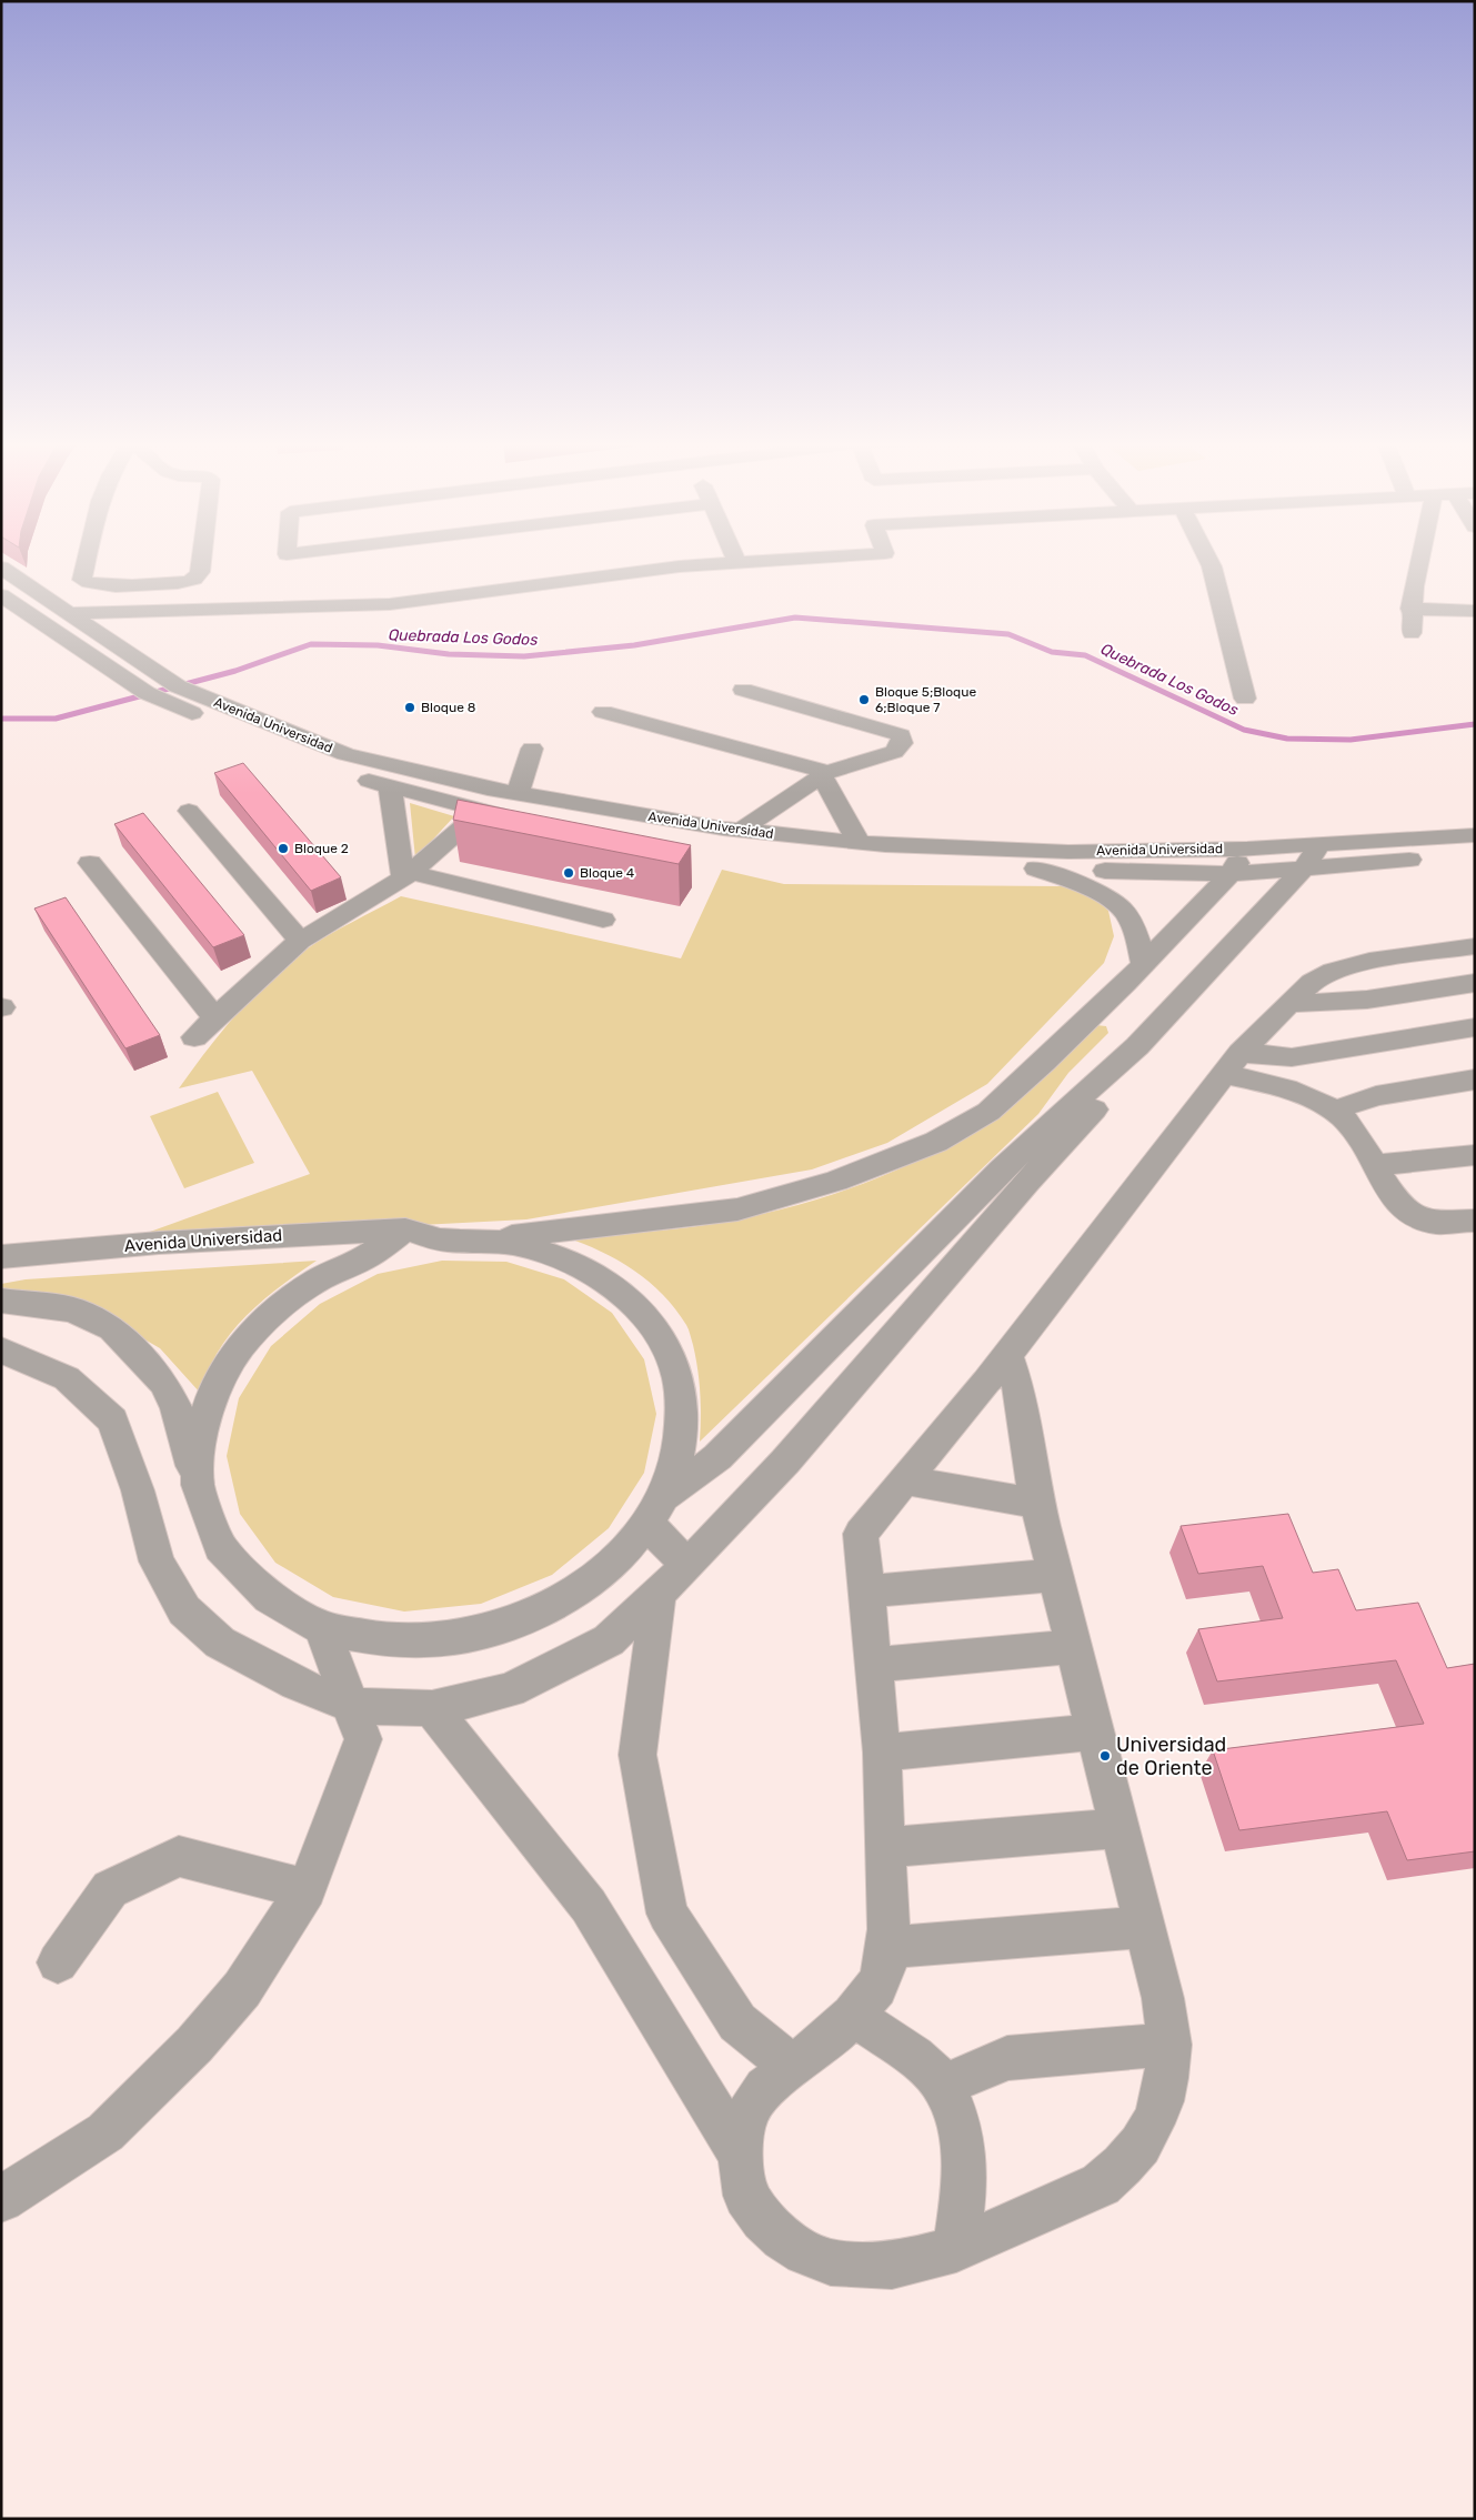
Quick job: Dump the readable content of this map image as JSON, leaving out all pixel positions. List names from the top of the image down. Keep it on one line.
{"streets":{"street":["Avenida Universidad"]},"water":["Quebrada Los Godos"],"places":["Bloque 5;Bloque 6;Bloque 7","Bloque 8","Bloque 2","Bloque 4","Universidad de Oriente"]}
